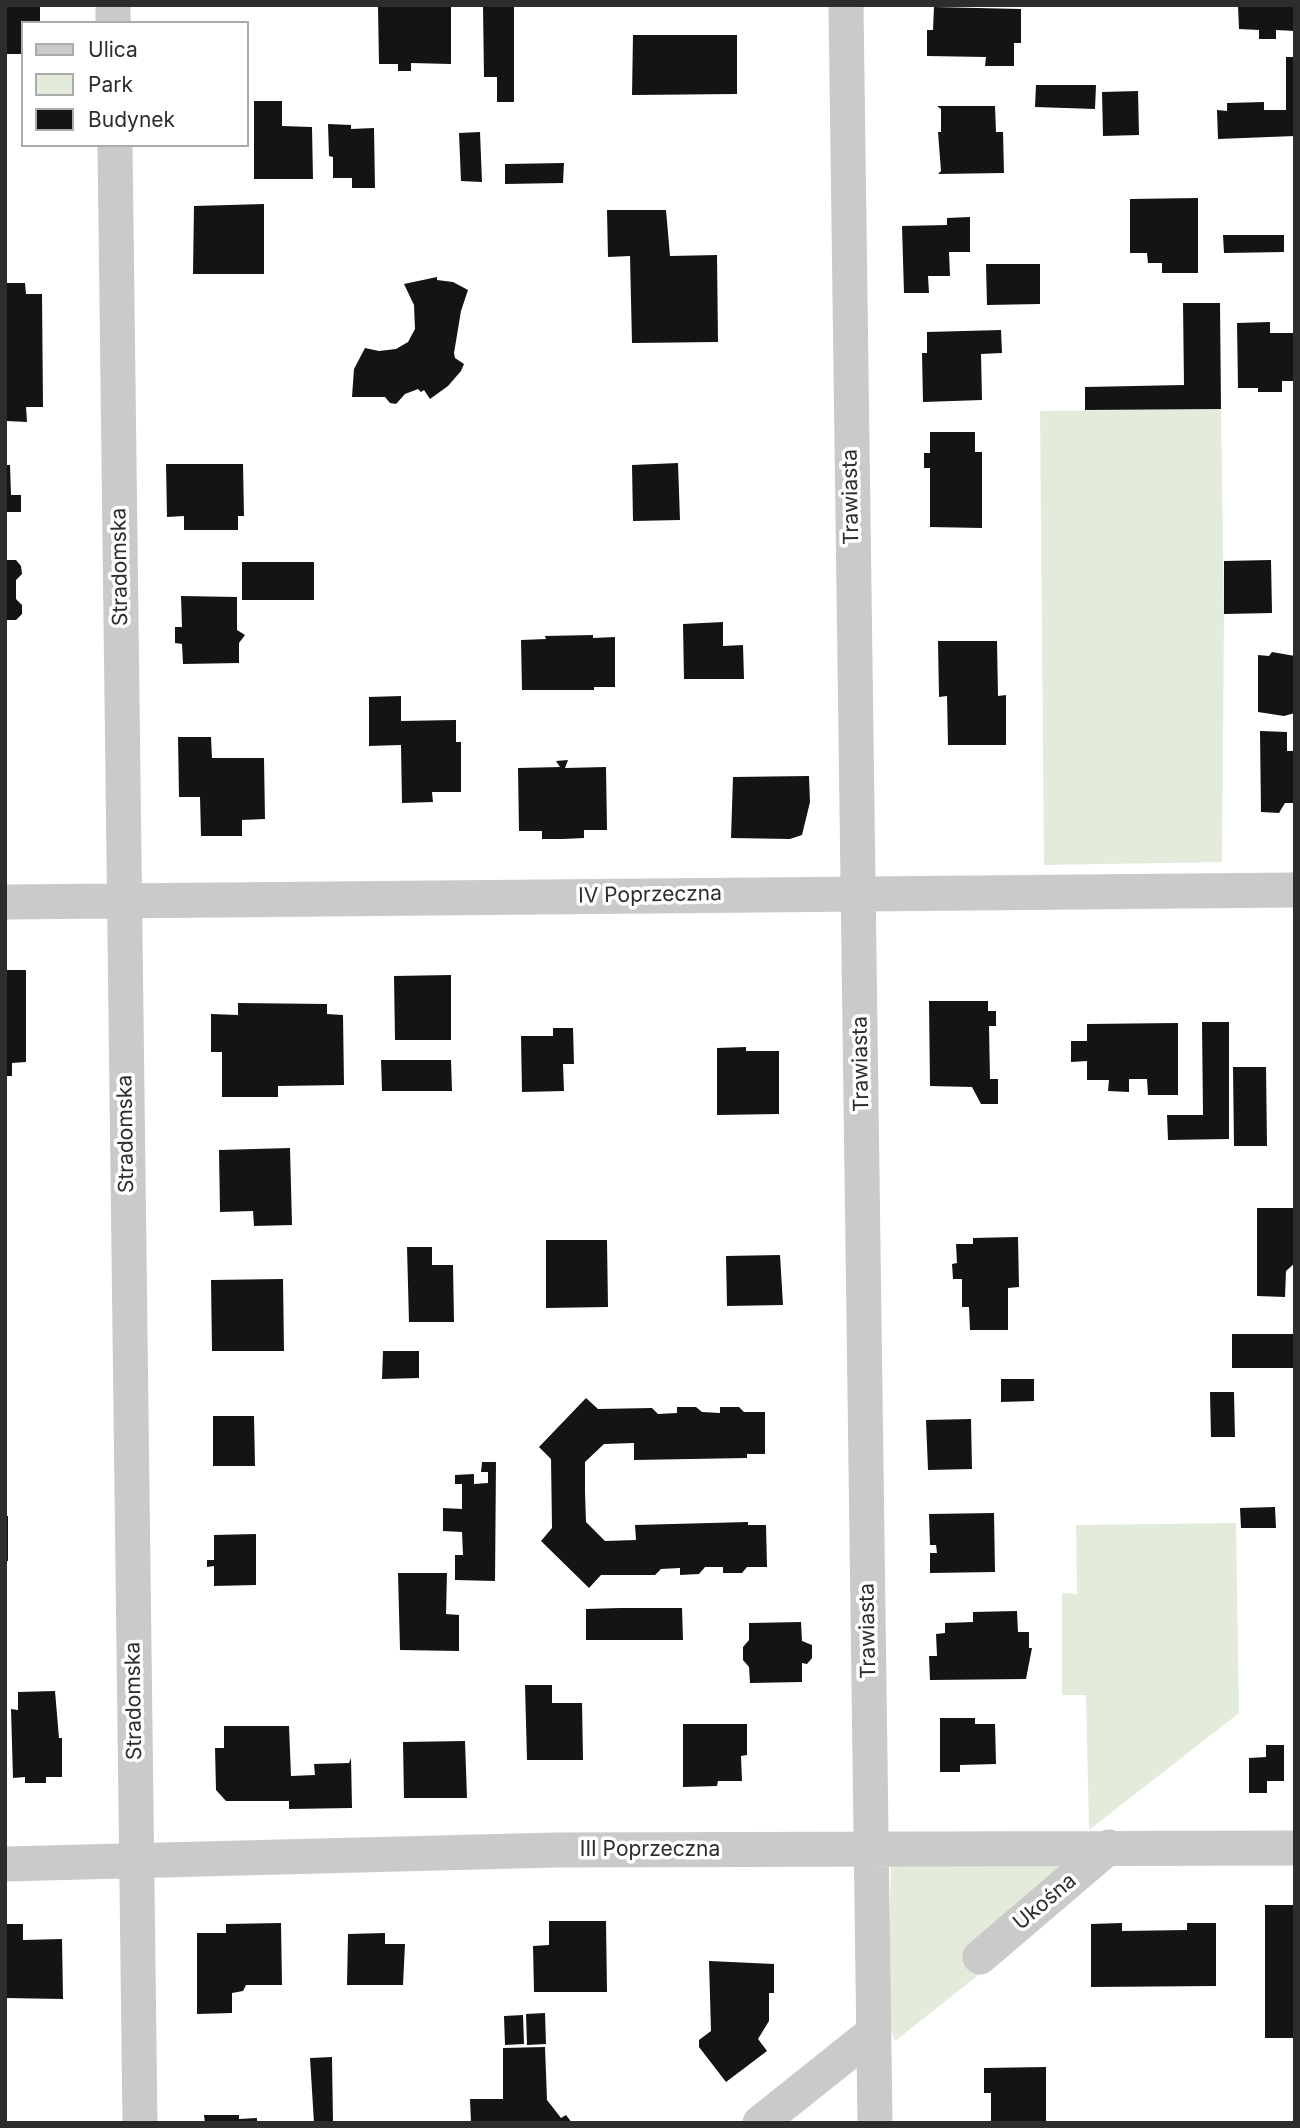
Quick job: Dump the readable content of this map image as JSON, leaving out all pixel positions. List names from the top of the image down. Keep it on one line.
{"streets":{"street":["Trawiasta","Stradomska","IV Poprzeczna","III Poprzeczna","Ukośna"]},"crossings":[["Trawiasta","IV Poprzeczna"],["Trawiasta","III Poprzeczna"],["Stradomska","IV Poprzeczna"],["Stradomska","III Poprzeczna"],["III Poprzeczna","Ukośna"]],"legend":["Ulica","Park","Budynek"]}
